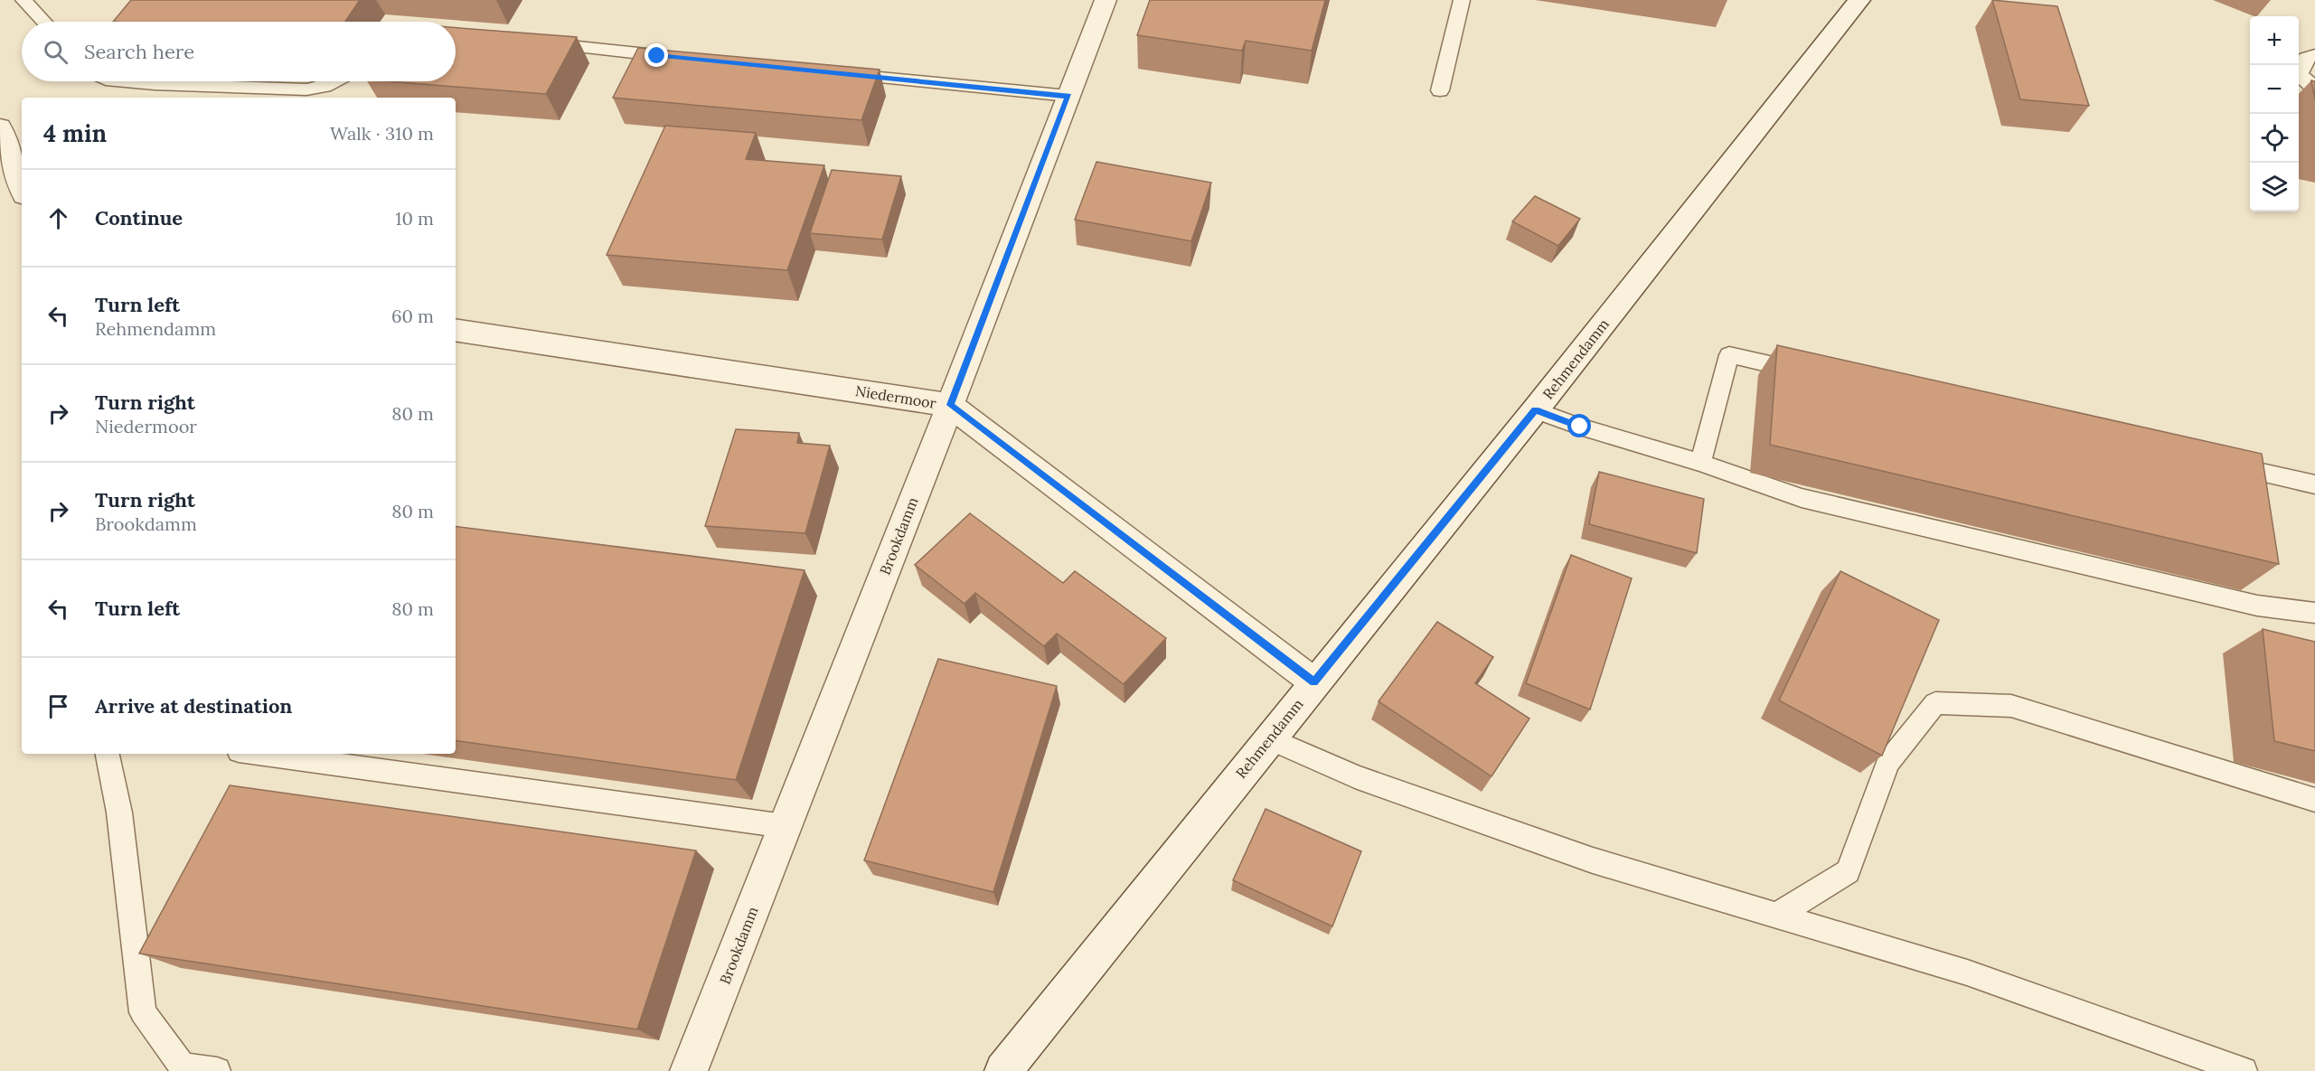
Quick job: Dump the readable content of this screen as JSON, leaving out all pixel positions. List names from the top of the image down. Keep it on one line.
{"streets":{"street":["Rehmendamm","Niedermoor","Brookdamm"]},"crossings":[["Rehmendamm","Niedermoor"],["Niedermoor","Brookdamm"]],"page":{"map_buttons":["+","−"],"search":"Search here","heading":["4 min","Walk · 310 m"],"list":[["Continue","10 m"],["Turn left","Rehmendamm","60 m"],["Turn right","Niedermoor","80 m"],["Turn right","Brookdamm","80 m"],["Turn left","80 m"],"Arrive at destination"]}}
